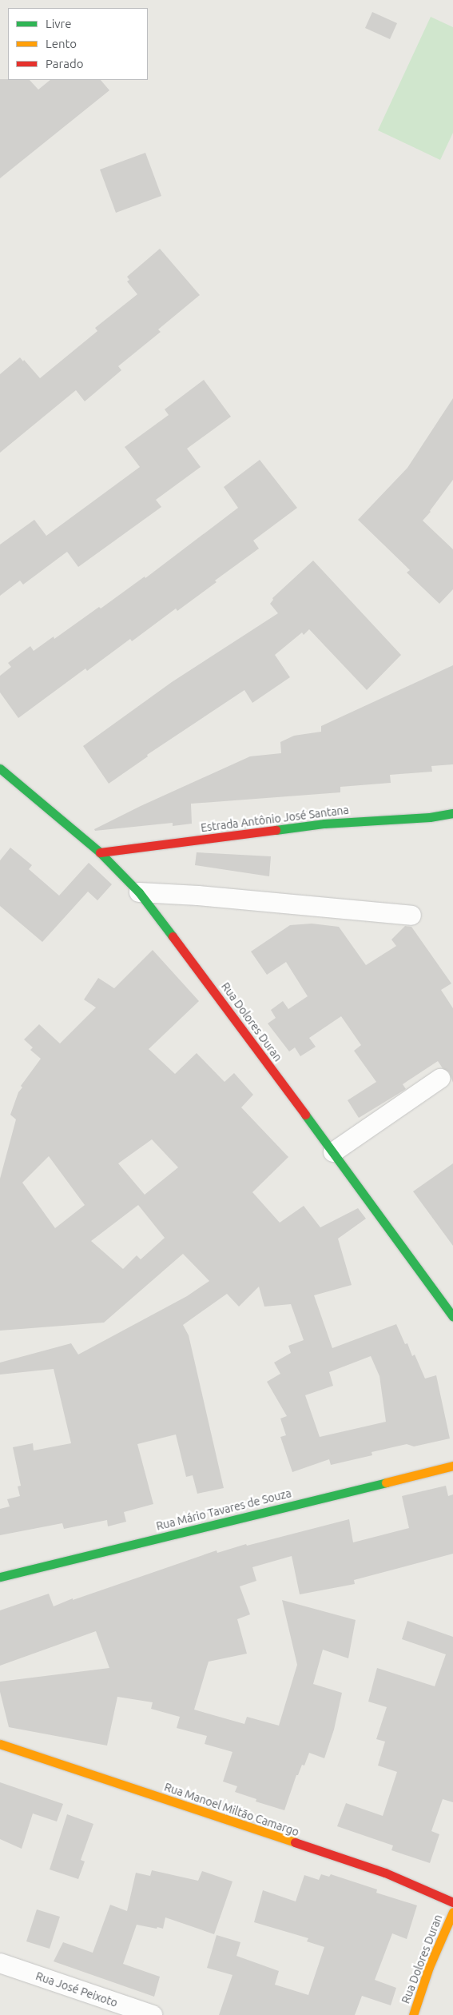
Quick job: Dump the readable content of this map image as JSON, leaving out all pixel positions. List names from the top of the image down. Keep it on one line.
{"streets":{"street":["Estrada Antônio José Santana","Rua Dolores Duran","Rua Mário Tavares de Souza","Rua Manoel Miltão Camargo","Rua José Peixoto"]},"crossings":[["Estrada Antônio José Santana","Rua Dolores Duran"]],"legend":["Livre","Lento","Parado"]}
